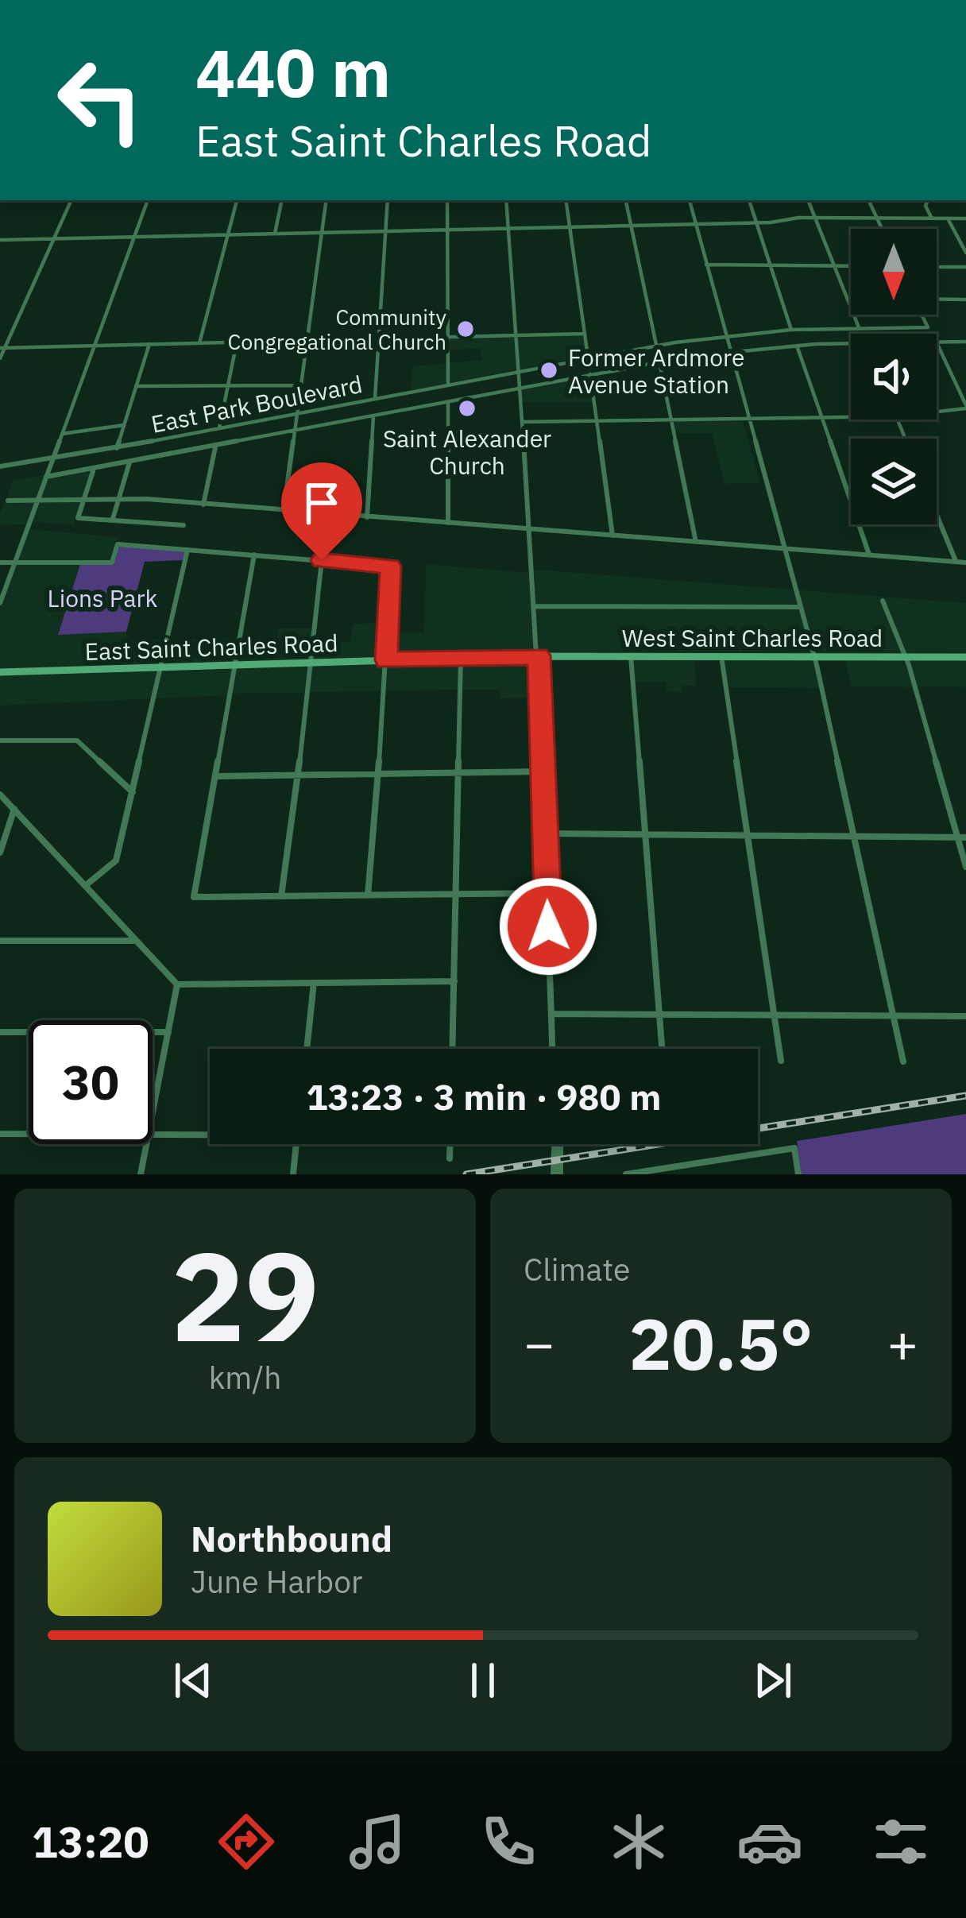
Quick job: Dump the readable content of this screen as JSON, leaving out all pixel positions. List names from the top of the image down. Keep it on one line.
{"streets":{"main road":["West Saint Charles Road","East Saint Charles Road"],"street":["East Park Boulevard"]},"crossings":[["West Saint Charles Road","East Saint Charles Road"]],"parks":["Lions Park"],"places":["Community Congregational Church","Former Ardmore Avenue Station","Saint Alexander Church"],"north":"bottom","page":{"turn":["440 m","East Saint Charles Road"],"limit":"30","trip":"13:23 · 3 min · 980 m","tile":[["29","km/h"],"Climate"],"heat":["−","20.5°","+"],"song":["Northbound","June Harbor"],"tabs":"13:20"}}
